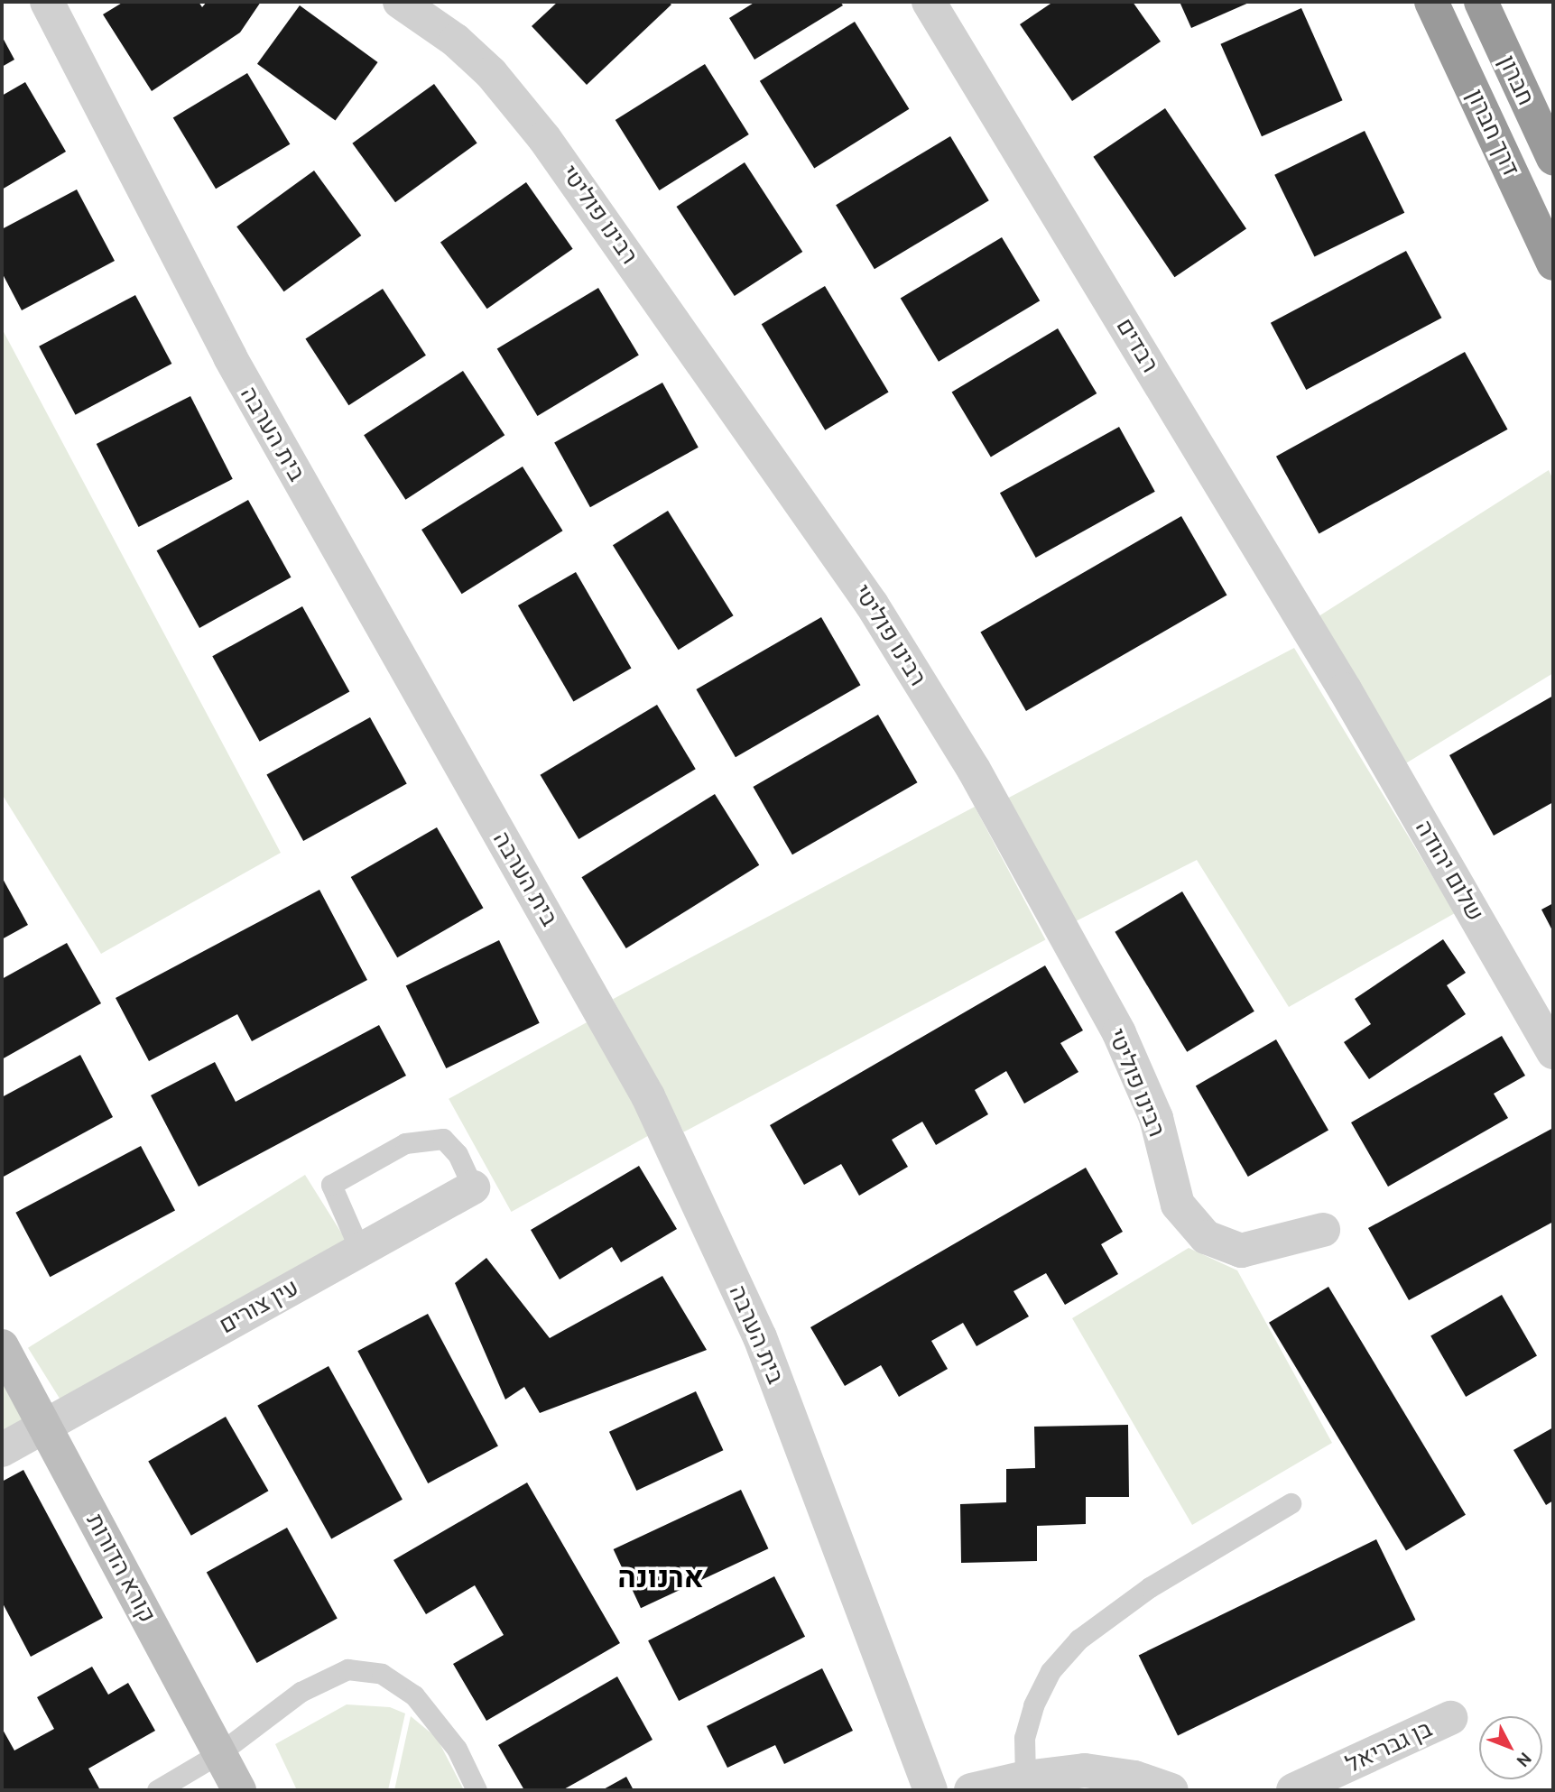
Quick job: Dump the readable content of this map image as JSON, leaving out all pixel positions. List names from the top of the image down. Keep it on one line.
{"streets":{"highway":["חברון","דרך חברון"],"street":["רבינו פוליטי","רבדים","בית הערבה","שלום יהודה","עין צורים","קורא הדורות","בן גבריאל"]},"crossings":[["רבדים","שלום יהודה"],["עין צורים","קורא הדורות"]],"districts":["ארנונה"],"north":"bottom right"}
